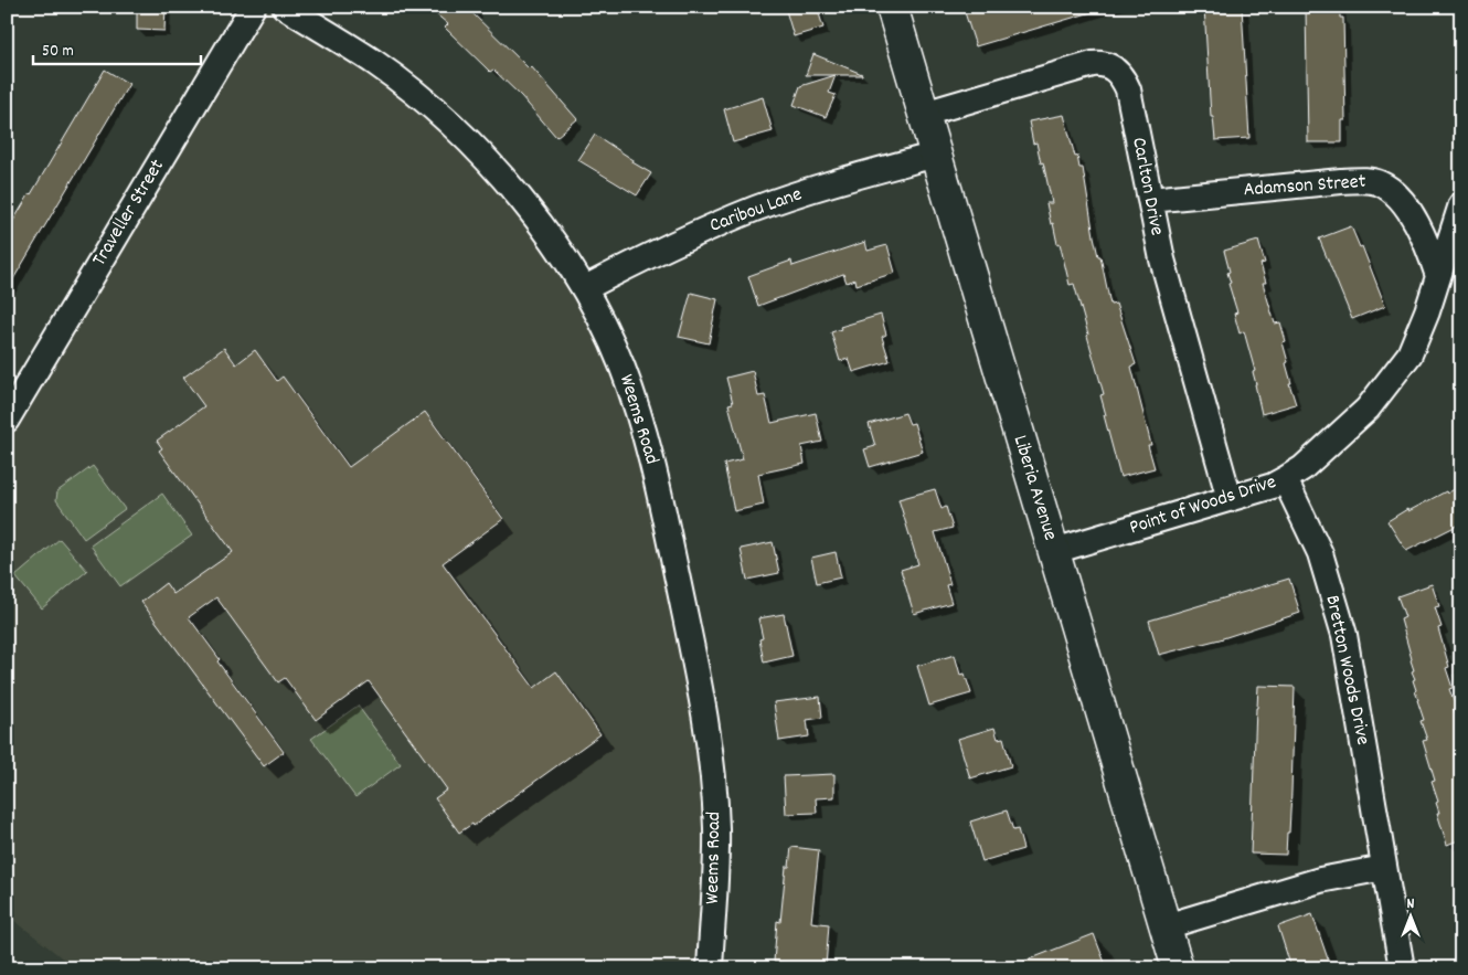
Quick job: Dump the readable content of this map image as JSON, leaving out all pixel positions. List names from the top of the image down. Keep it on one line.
{"streets":{"main road":["Liberia Avenue"],"street":["Carlton Drive","Adamson Street","Caribou Lane","Traveller Street","Weems Road","Point of Woods Drive","Bretton Woods Drive"]},"crossings":[["Carlton Drive","Adamson Street"],["Carlton Drive","Liberia Avenue"],["Carlton Drive","Point of Woods Drive"],["Adamson Street","Point of Woods Drive"],["Caribou Lane","Weems Road"],["Caribou Lane","Liberia Avenue"],["Liberia Avenue","Point of Woods Drive"],["Point of Woods Drive","Bretton Woods Drive"]],"scale_bar":"50 m","north":"top"}
